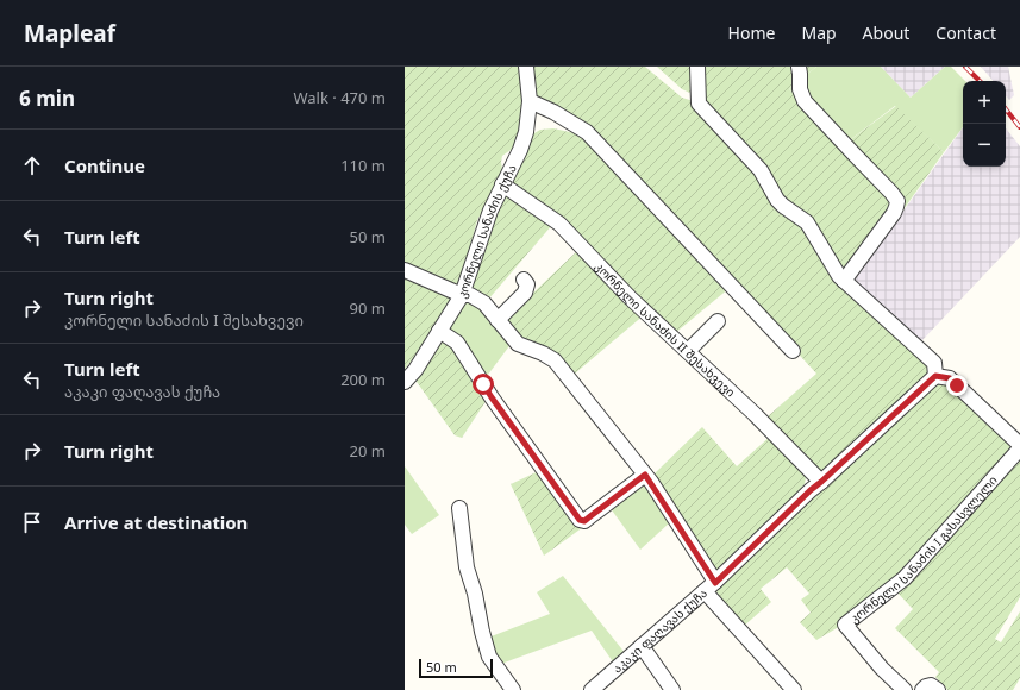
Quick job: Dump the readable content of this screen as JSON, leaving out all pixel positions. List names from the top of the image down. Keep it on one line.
{"streets":{"street":["კორნელი სანაძის ქუჩა","კორნელი სანაძის II შესახვევი","კორნელი სანაძის I გასასვლელი","აკაკი ფაღავას ქუჩა"]},"crossings":[["კორნელი სანაძის ქუჩა","კორნელი სანაძის II შესახვევი"],["კორნელი სანაძის II შესახვევი","აკაკი ფაღავას ქუჩა"],["კორნელი სანაძის I გასასვლელი","აკაკი ფაღავას ქუჩა"]],"scale_bar":"50 m","page":{"header":"Mapleaf","nav":["Home","Map","About","Contact"],"heading":["6 min","Walk · 470 m"],"map_buttons":["+","−"],"list":[["Continue","110 m"],["Turn left","50 m"],["Turn right","კორნელი სანაძის I შესახვევი","90 m"],["Turn left","აკაკი ფაღავას ქუჩა","200 m"],["Turn right","20 m"],"Arrive at destination"],"scale":"50 m"}}
